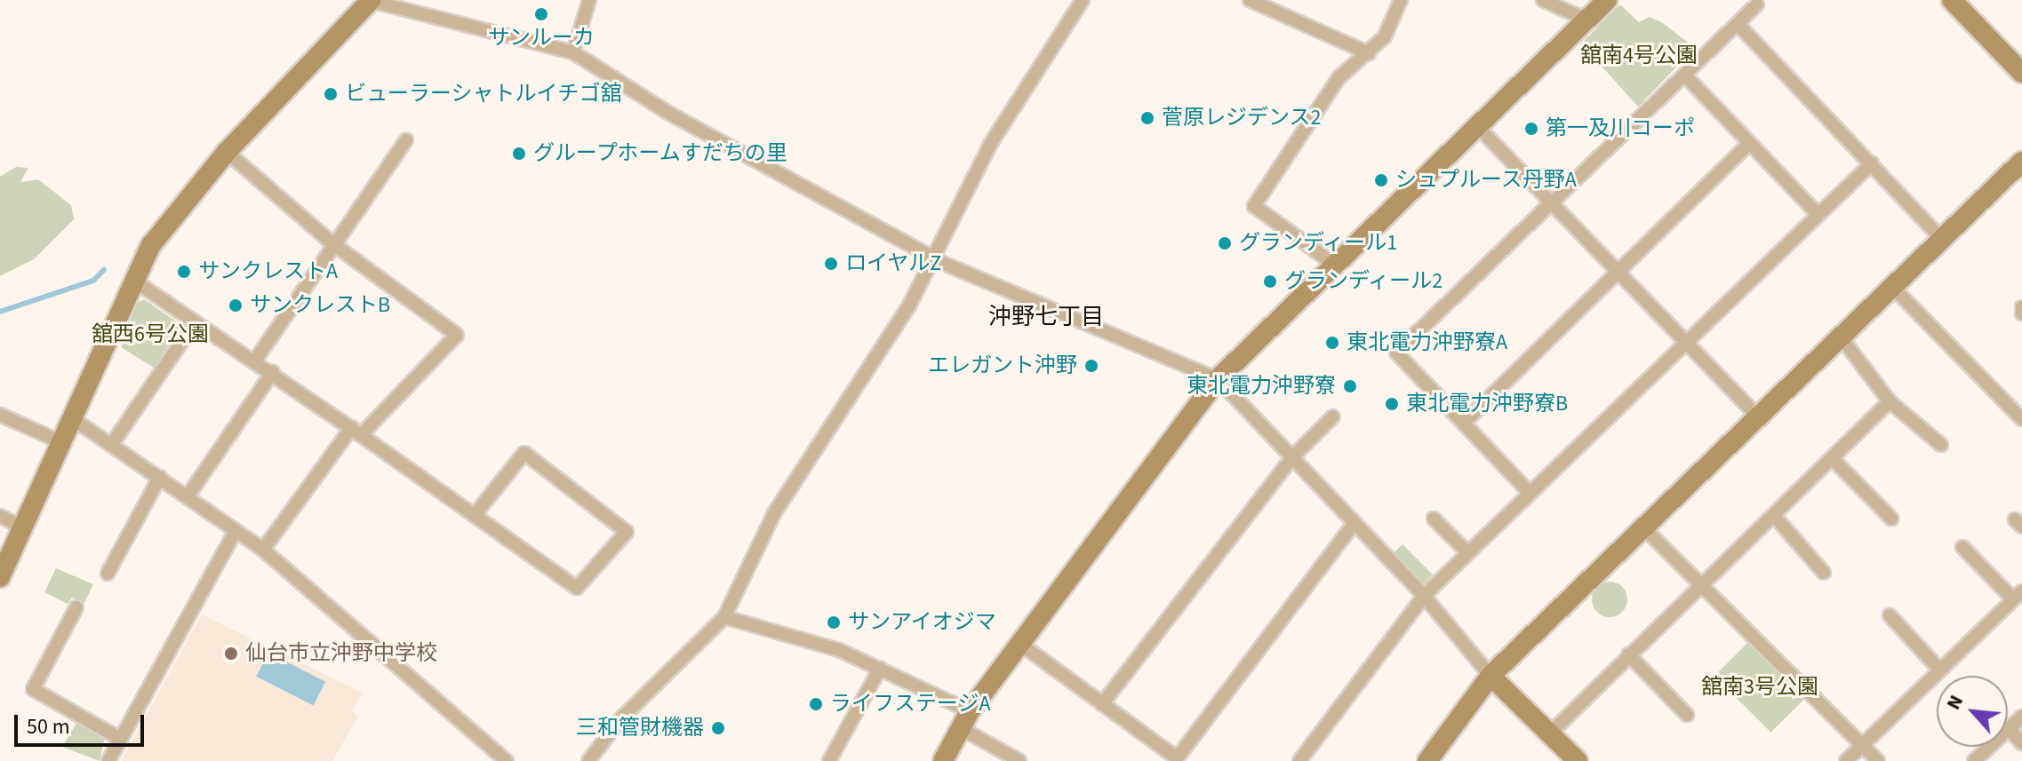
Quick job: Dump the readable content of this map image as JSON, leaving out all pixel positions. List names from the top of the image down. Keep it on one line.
{"districts":["沖野七丁目"],"parks":["舘南4号公園","舘西6号公園","舘南3号公園"],"places":["サンルーカ","ビューラーシャトルイチゴ舘","菅原レジデンス2","第一及川コーポ","グループホームすだちの里","シュプルース丹野A","グランディール1","ロイヤルZ","サンクレストA","グランディール2","サンクレストB","東北電力沖野寮A","エレガント沖野","東北電力沖野寮","東北電力沖野寮B","サンアイオジマ","仙台市立沖野中学校","ライフステージA","三和管財機器"],"scale_bar":"50 m","north":"top left"}
